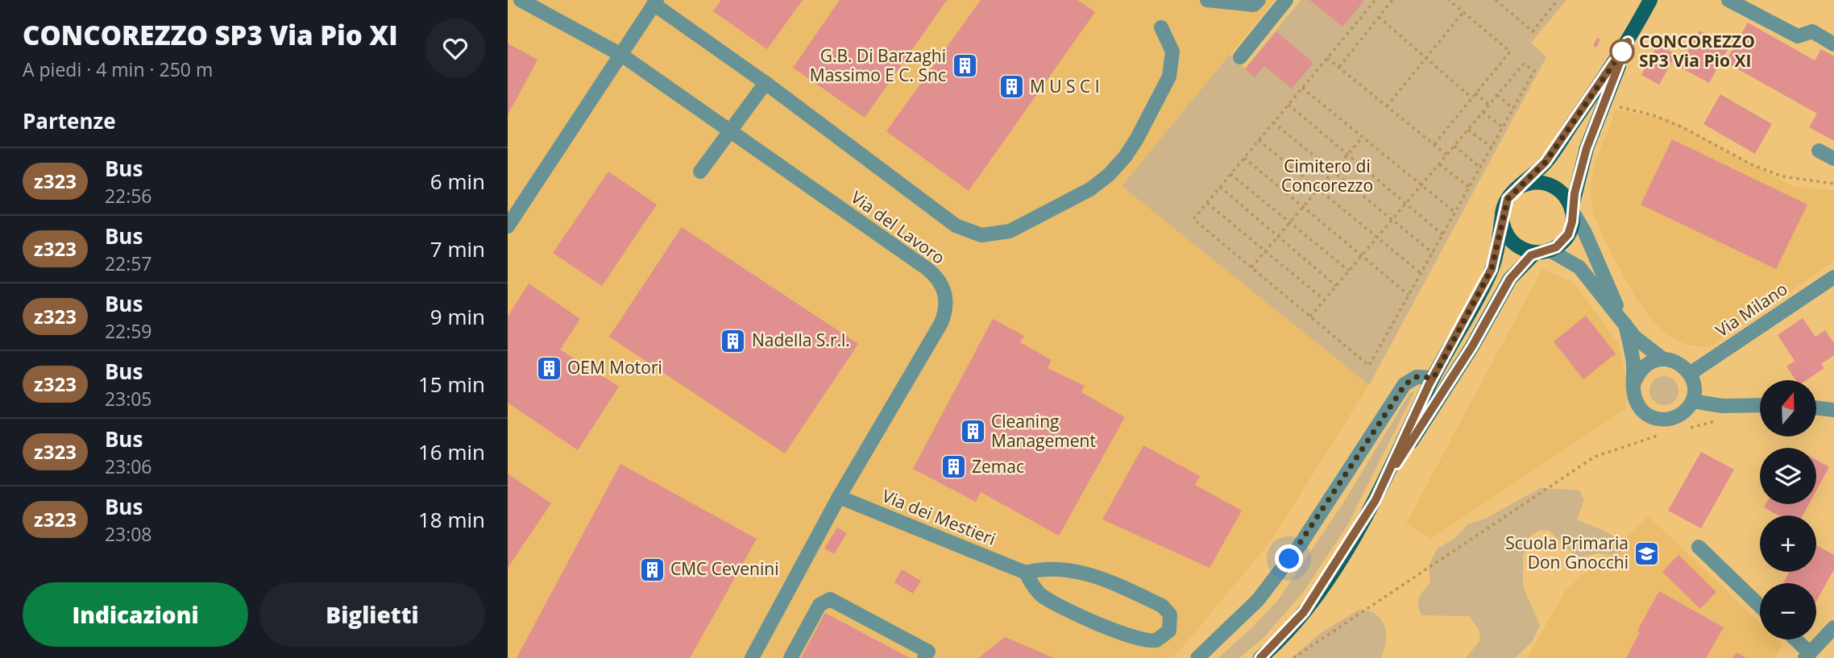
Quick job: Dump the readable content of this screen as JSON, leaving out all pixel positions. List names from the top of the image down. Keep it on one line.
{"streets":{"street":["Via del Lavoro","Via Milano","Via dei Mestieri"]},"crossings":[["Via del Lavoro","Via dei Mestieri"]],"parks":["Cimitero di Concorezzo"],"places":{"other":["CONCOREZZO SP3 Via Pio XI"],"building":["G.B. Di Barzaghi Massimo E C. Snc","M U S C I","Nadella S.r.l.","OEM Motori","Cleaning Management","Zemac","CMC Cevenini"],"school or university":["Scuola Primaria Don Gnocchi"]},"lines":["bus line z323"],"north":"top","page":{"heading":[["CONCOREZZO SP3 Via Pio XI","A piedi · 4 min · 250 m"],"Partenze"],"list":[{"mark":"z323","name":"Bus","note":"22:56","value":"6 min"},{"mark":"z323","name":"Bus","note":"22:57","value":"7 min"},{"mark":"z323","name":"Bus","note":"22:59","value":"9 min"},{"mark":"z323","name":"Bus","note":"23:05","value":"15 min"},{"mark":"z323","name":"Bus","note":"23:06","value":"16 min"},{"mark":"z323","name":"Bus","note":"23:08","value":"18 min"}],"map_buttons":["+","−"],"buttons":["Indicazioni","Biglietti"]}}
